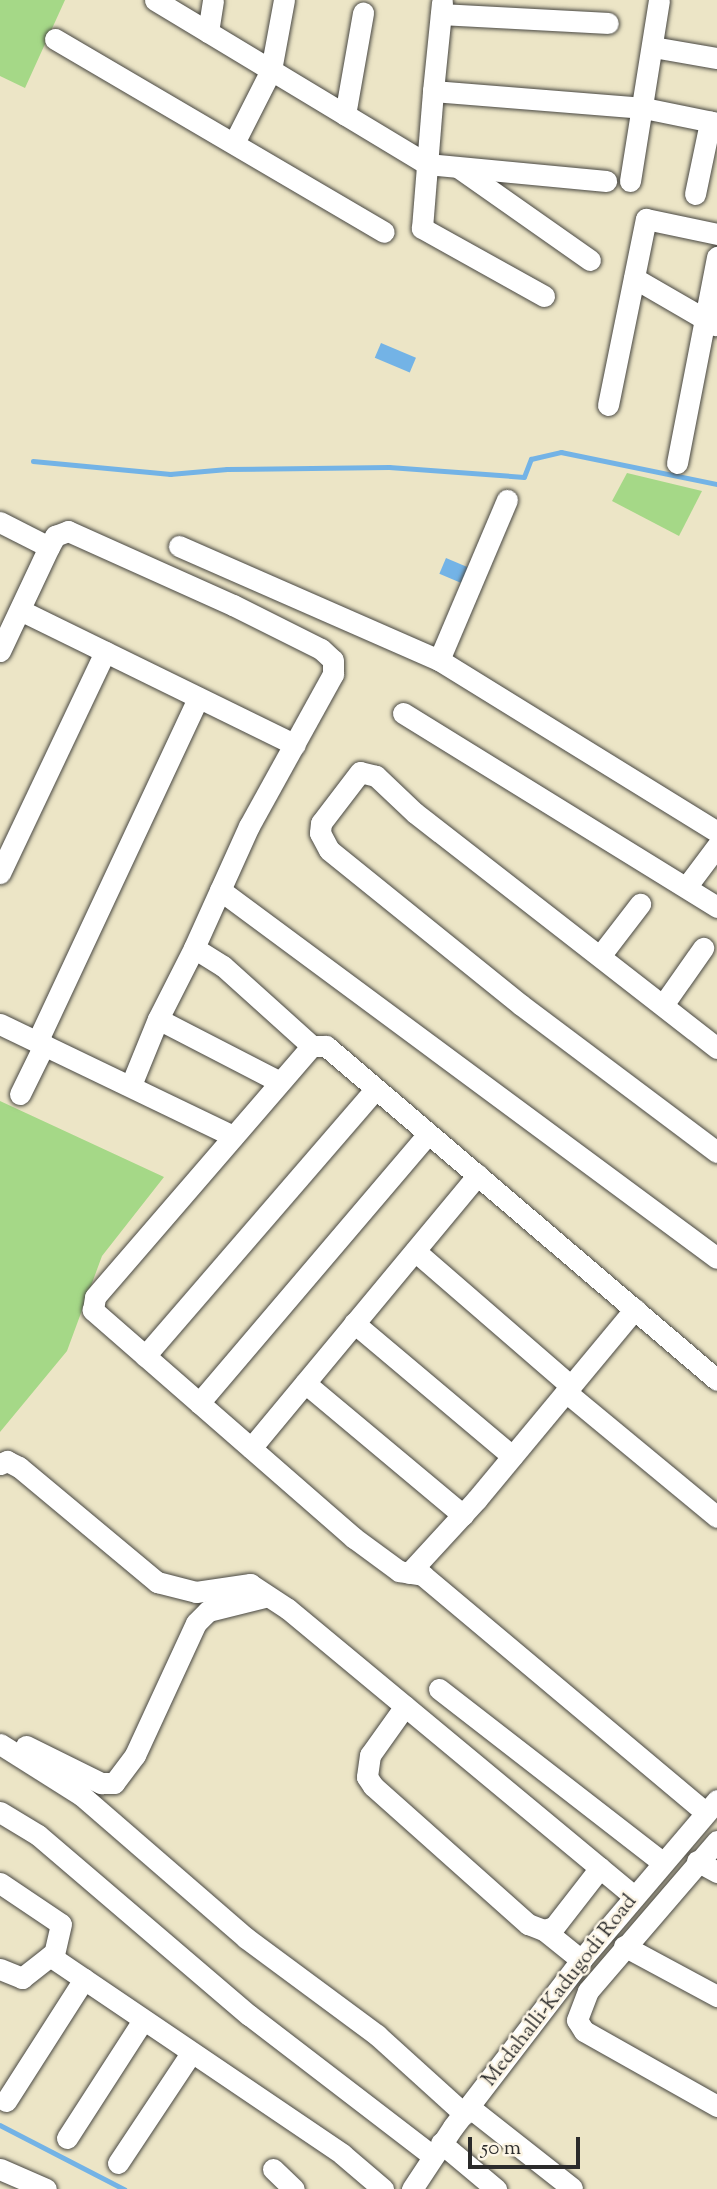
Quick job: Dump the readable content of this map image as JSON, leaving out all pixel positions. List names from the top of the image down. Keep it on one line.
{"streets":{"street":["Medahalli-Kadugodi Road"]},"scale_bar":"50 m"}
